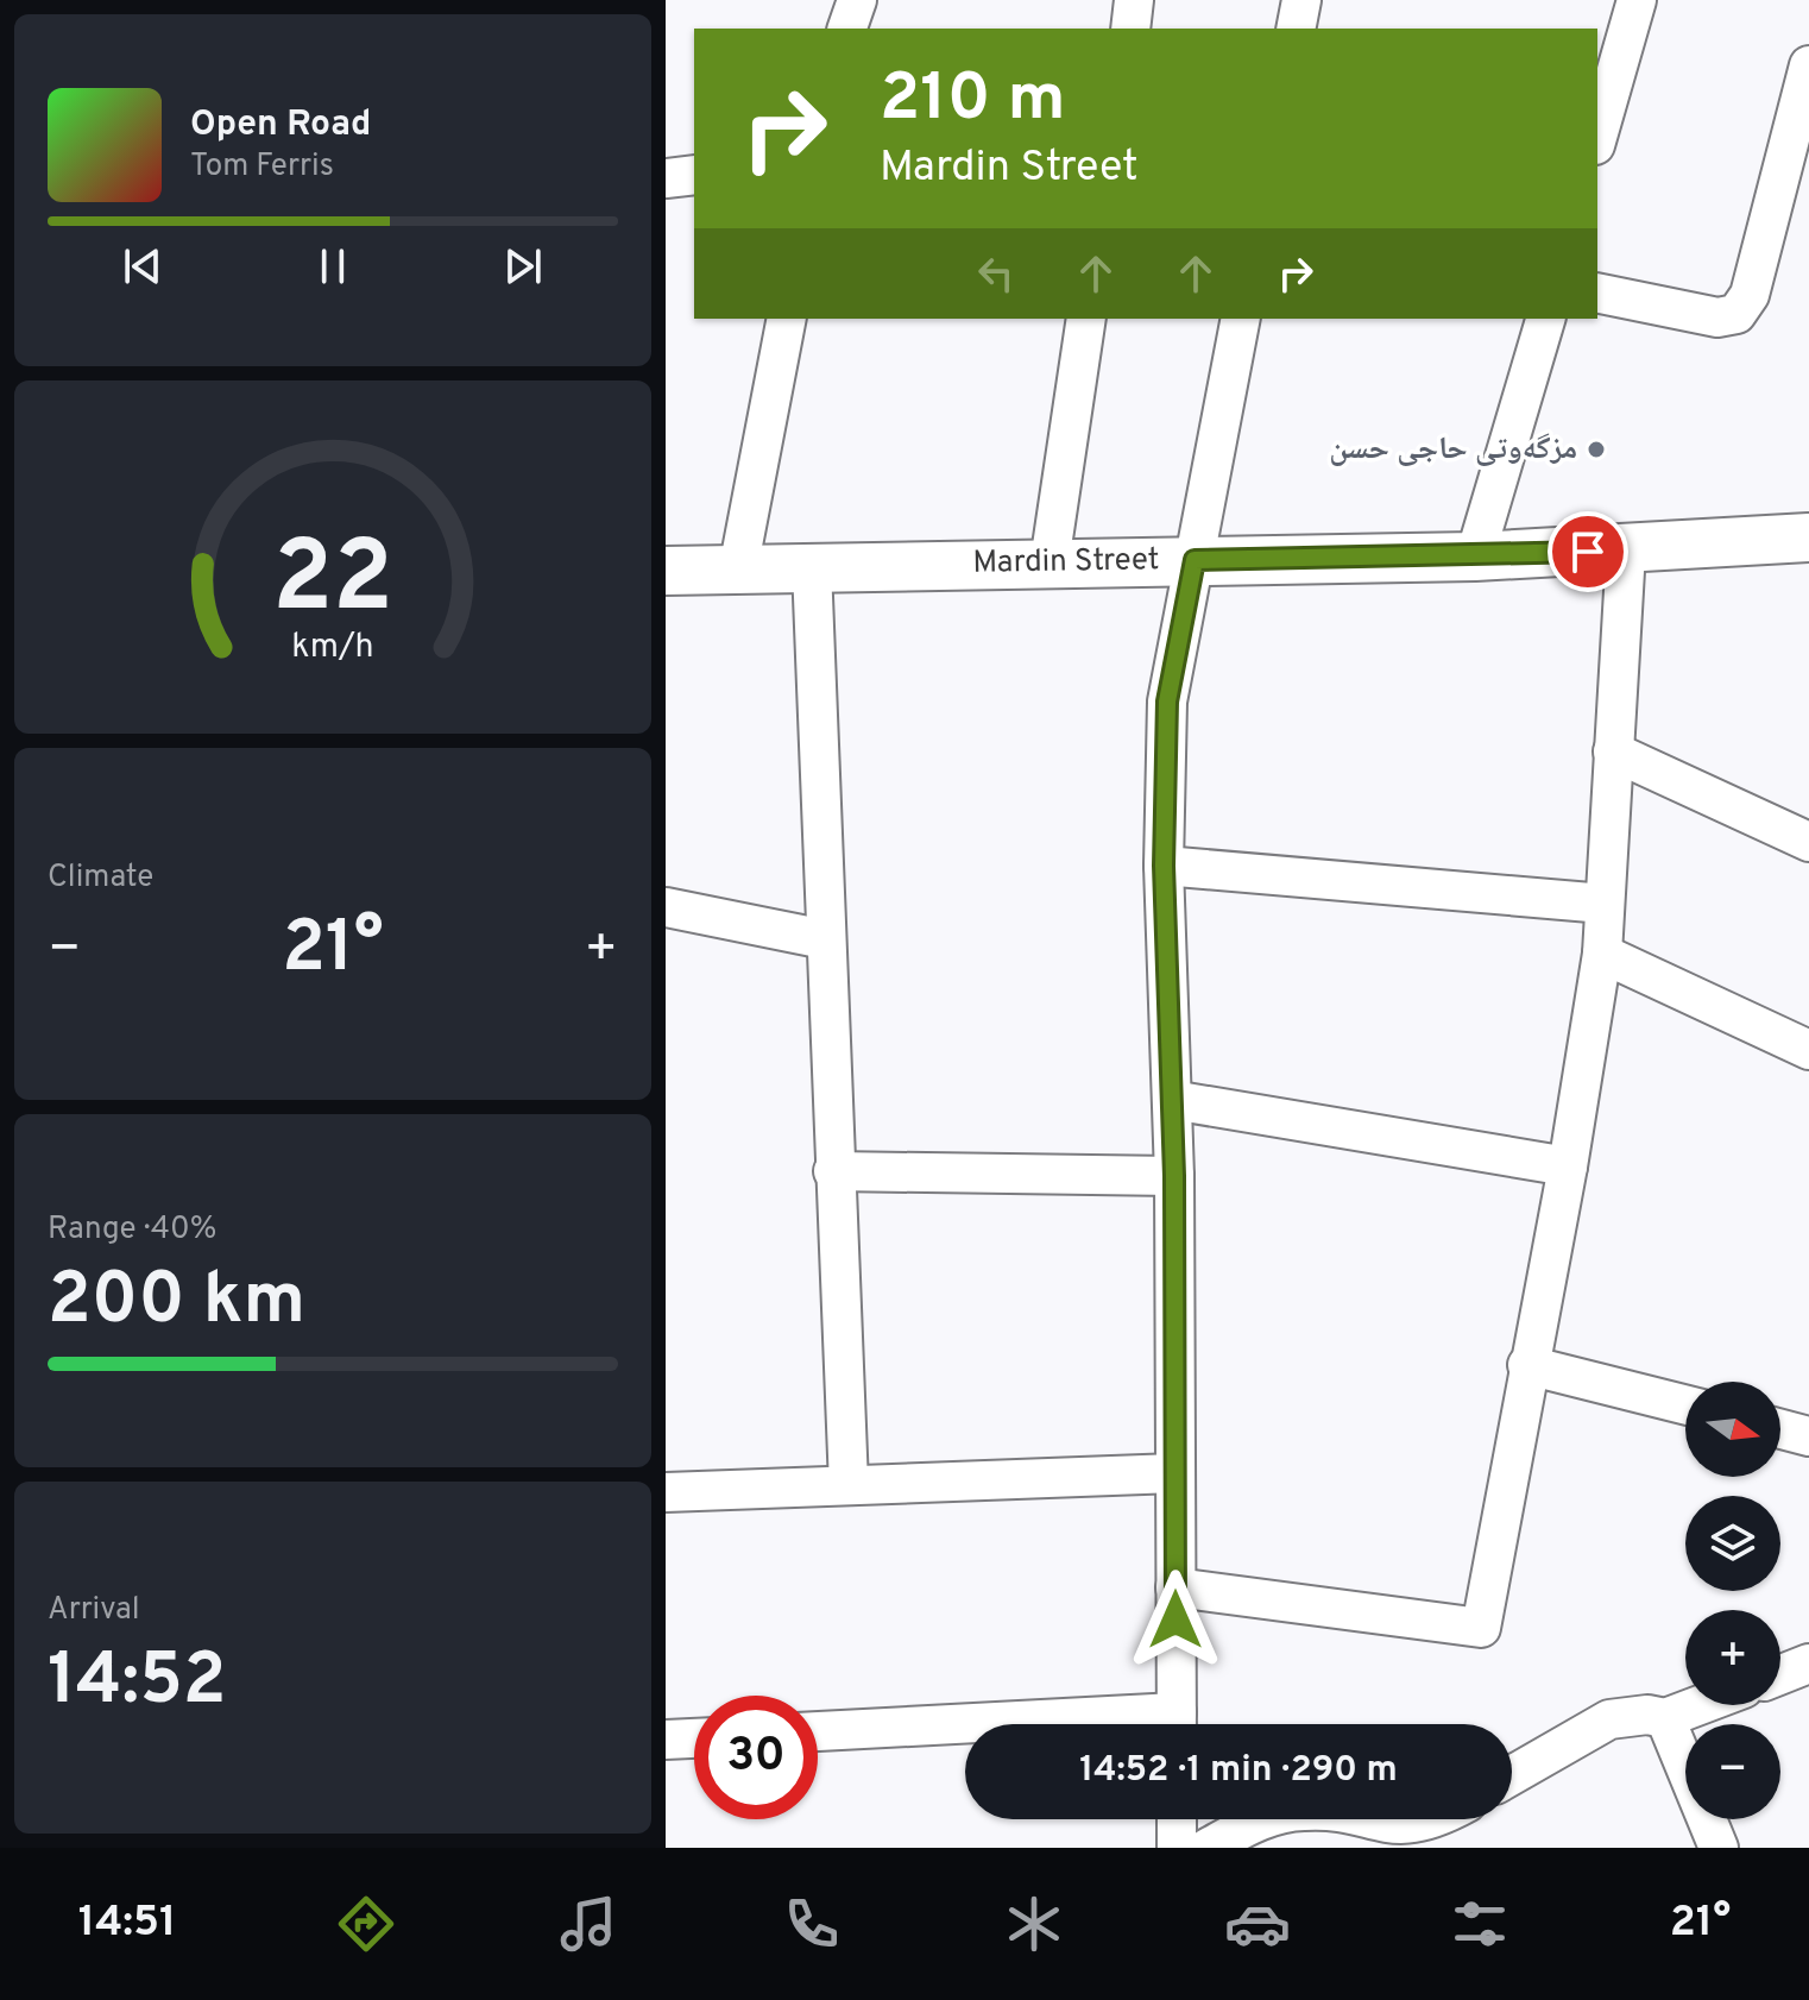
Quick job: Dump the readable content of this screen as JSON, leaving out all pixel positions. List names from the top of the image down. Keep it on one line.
{"streets":{"street":["Mardin Street"]},"places":["مزگەوتی حاجی حسن"],"north":"right","page":{"turn":["210 m","Mardin Street"],"song":["Open Road","Tom Ferris"],"tile":["Climate",["Range · 40%","200 km"],["Arrival","14:52"]],"heat":["−","21°","+"],"map_buttons":["+","−"],"limit":"30","trip":"14:52 · 1 min · 290 m","tabs":["14:51","21°"],"gauge":["22","km/h"]}}
